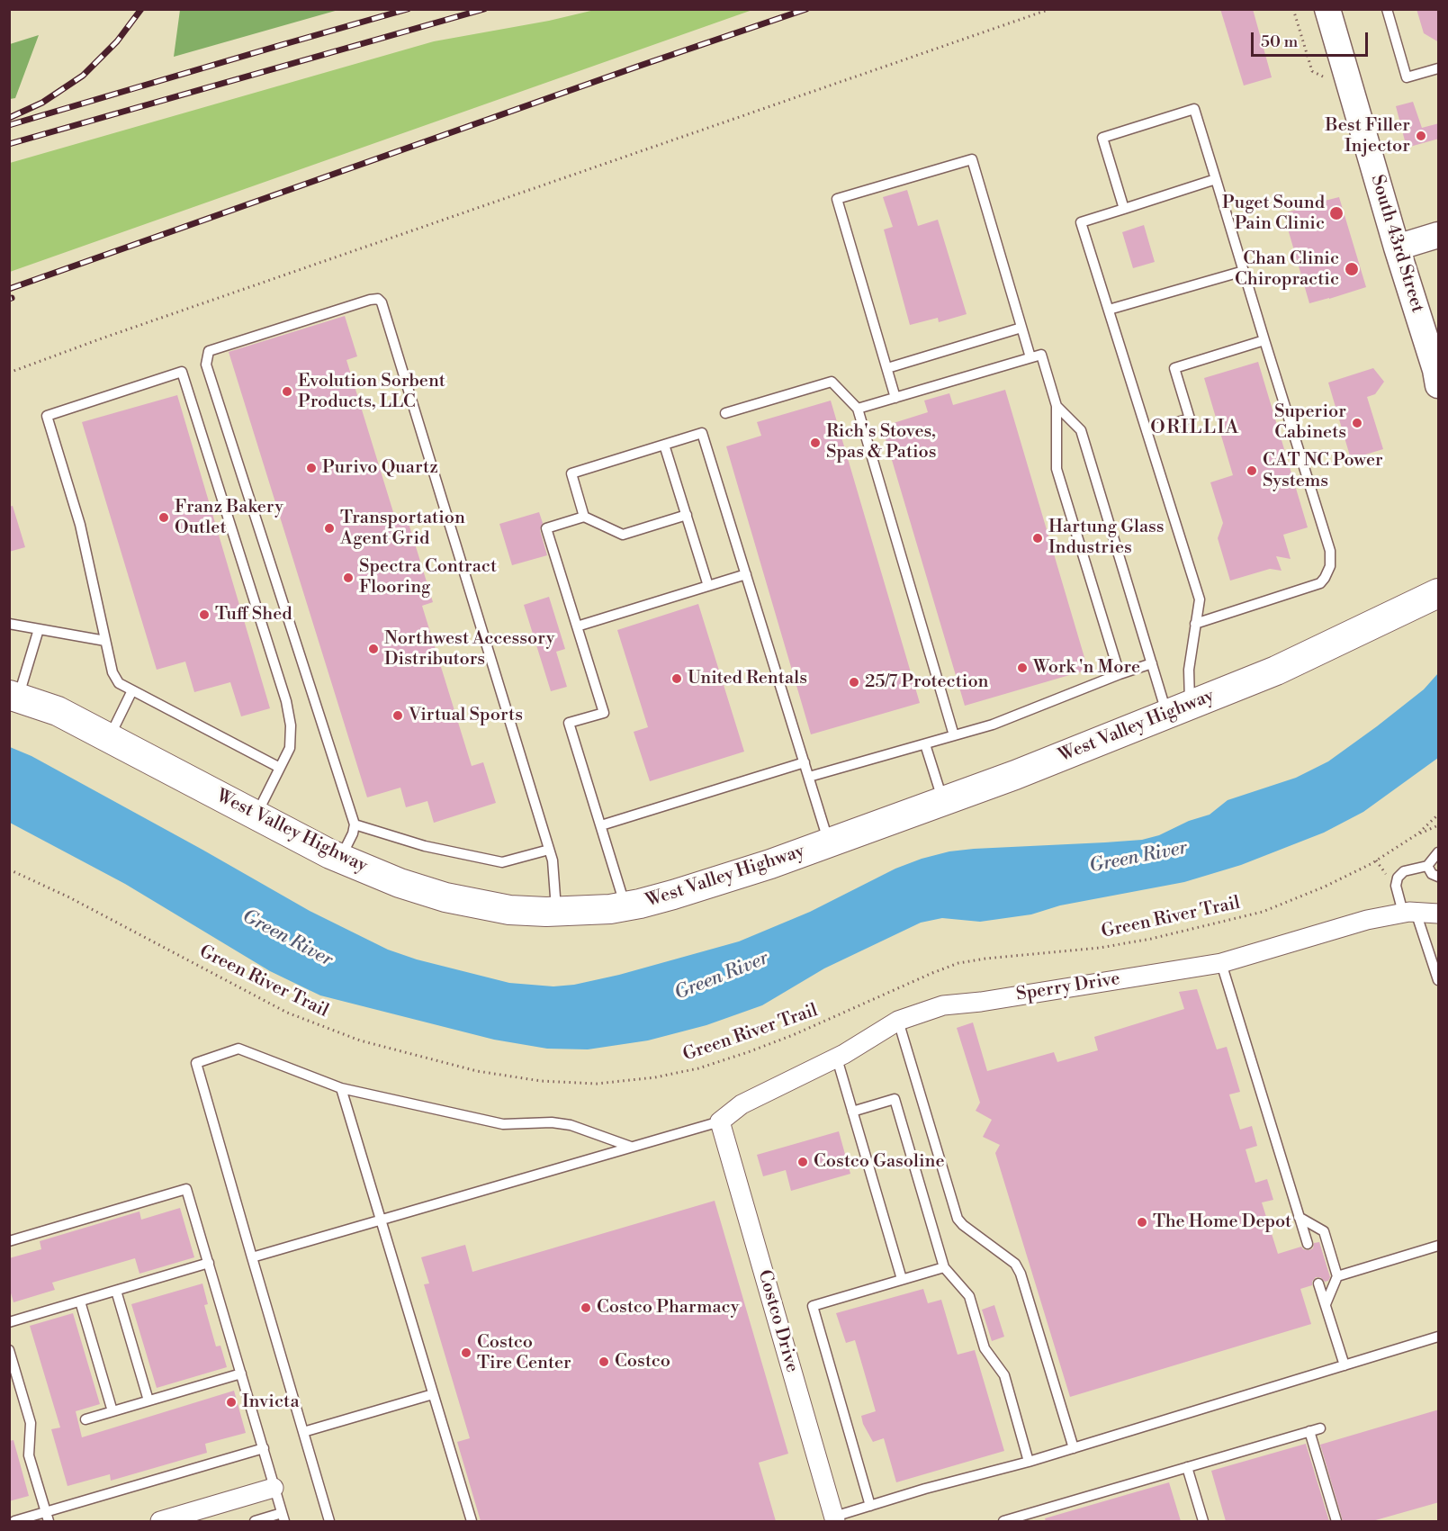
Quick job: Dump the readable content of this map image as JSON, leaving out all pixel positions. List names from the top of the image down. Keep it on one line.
{"streets":{"main road":["South 43rd Street","West Valley Highway"],"street":["Sperry Drive","Costco Drive"],"path":["Green River Trail"]},"crossings":[["Sperry Drive","Costco Drive"]],"districts":["ORILLIA"],"water":["Green River"],"places":["Best Filler Injector","Puget Sound Pain Clinic","Chan Clinic Chiropractic","Evolution Sorbent Products, LLC","Superior Cabinets","Rich's Stoves, Spas & Patios","Purivo Quartz","CAT NC Power Systems","Franz Bakery Outlet","Transportation Agent Grid","Hartung Glass Industries","Spectra Contract Flooring","Tuff Shed","Northwest Accessory Distributors","Work 'n More","United Rentals","25/7 Protection","Virtual Sports","Costco Gasoline","The Home Depot","Costco Pharmacy","Costco Tire Center","Costco","Invicta"],"scale_bar":"50 m"}
